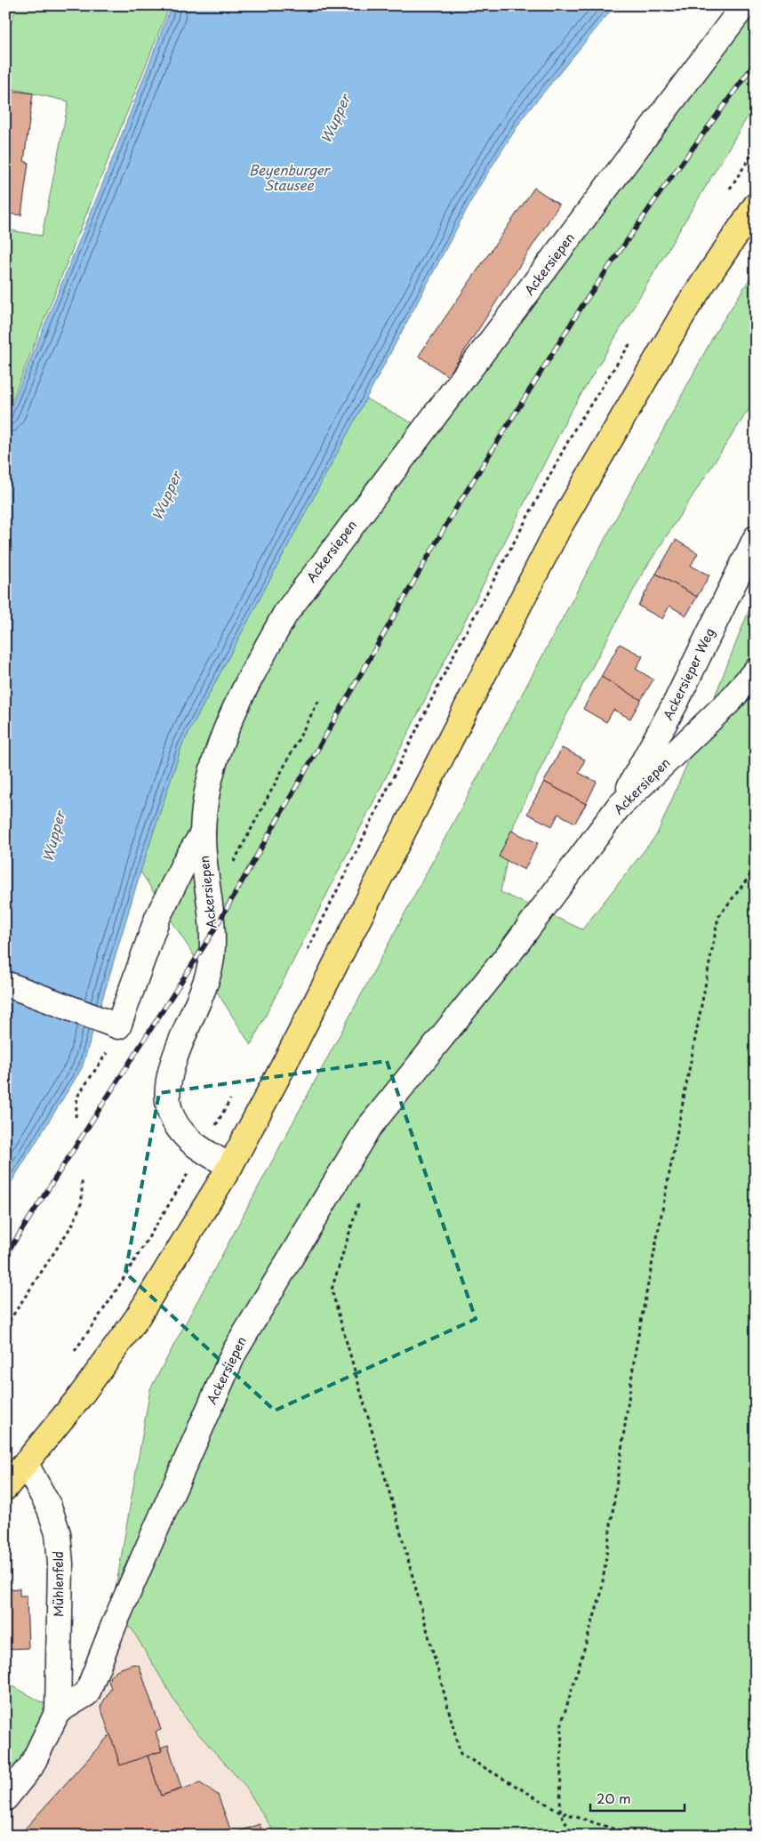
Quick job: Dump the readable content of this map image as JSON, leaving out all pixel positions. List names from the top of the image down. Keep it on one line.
{"streets":{"street":["Ackersiepen","Ackersieper Weg","Mühlenfeld"]},"crossings":[["Ackersiepen","Ackersieper Weg"],["Ackersiepen","Mühlenfeld"]],"water":["Wupper","Beyenburger Stausee"],"scale_bar":"20 m"}
